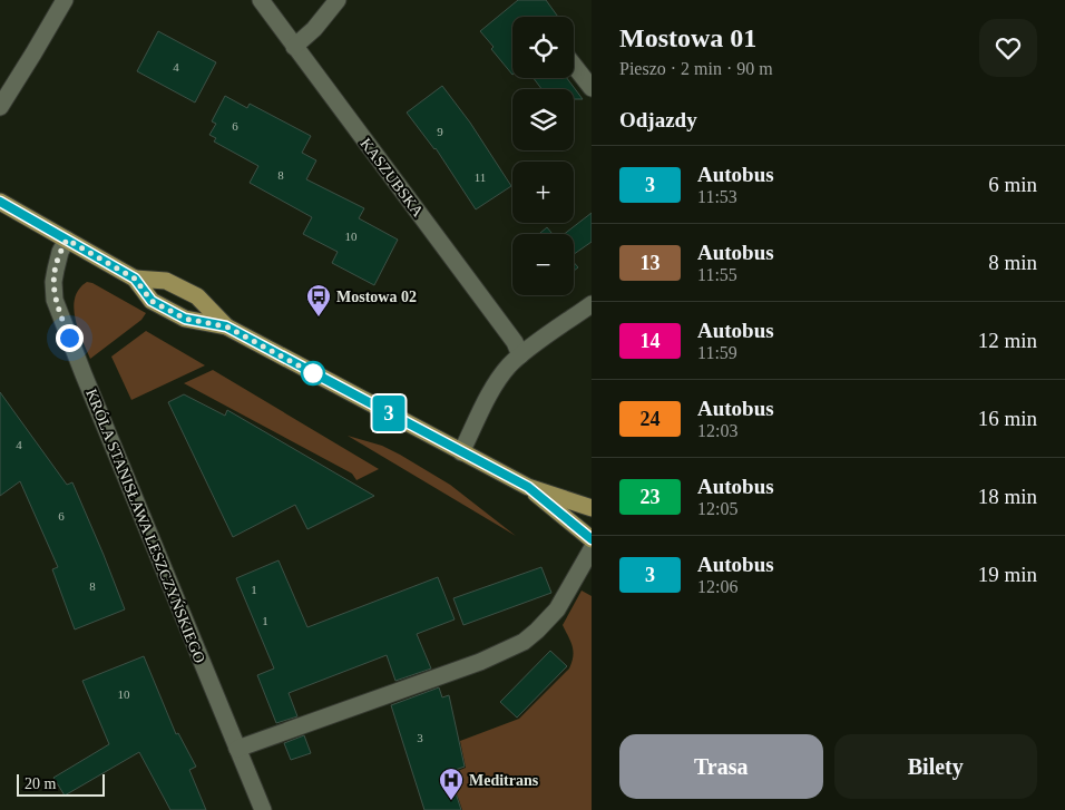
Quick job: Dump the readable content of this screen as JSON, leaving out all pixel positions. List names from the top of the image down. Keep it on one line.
{"streets":{"street":["KASZUBSKA","KRÓLA STANISŁAWA LESZCZYŃSKIEGO"]},"places":{"bus stop":["Mostowa 02"],"hospital":["Meditrans"]},"lines":["bus line 3"],"house_numbers":["4","6","9","8","11","10","4","6","8","1","1","10","3"],"scale_bar":"20 m","page":{"on_map":"3","heading":[["Mostowa 01","Pieszo · 2 min · 90 m"],"Odjazdy"],"map_buttons":["+","−"],"list":[{"mark":"3","name":"Autobus","note":"11:53","value":"6 min"},{"mark":"13","name":"Autobus","note":"11:55","value":"8 min"},{"mark":"14","name":"Autobus","note":"11:59","value":"12 min"},{"mark":"24","name":"Autobus","note":"12:03","value":"16 min"},{"mark":"23","name":"Autobus","note":"12:05","value":"18 min"},{"mark":"3","name":"Autobus","note":"12:06","value":"19 min"}],"buttons":["Trasa","Bilety"],"scale":"20 m"}}
